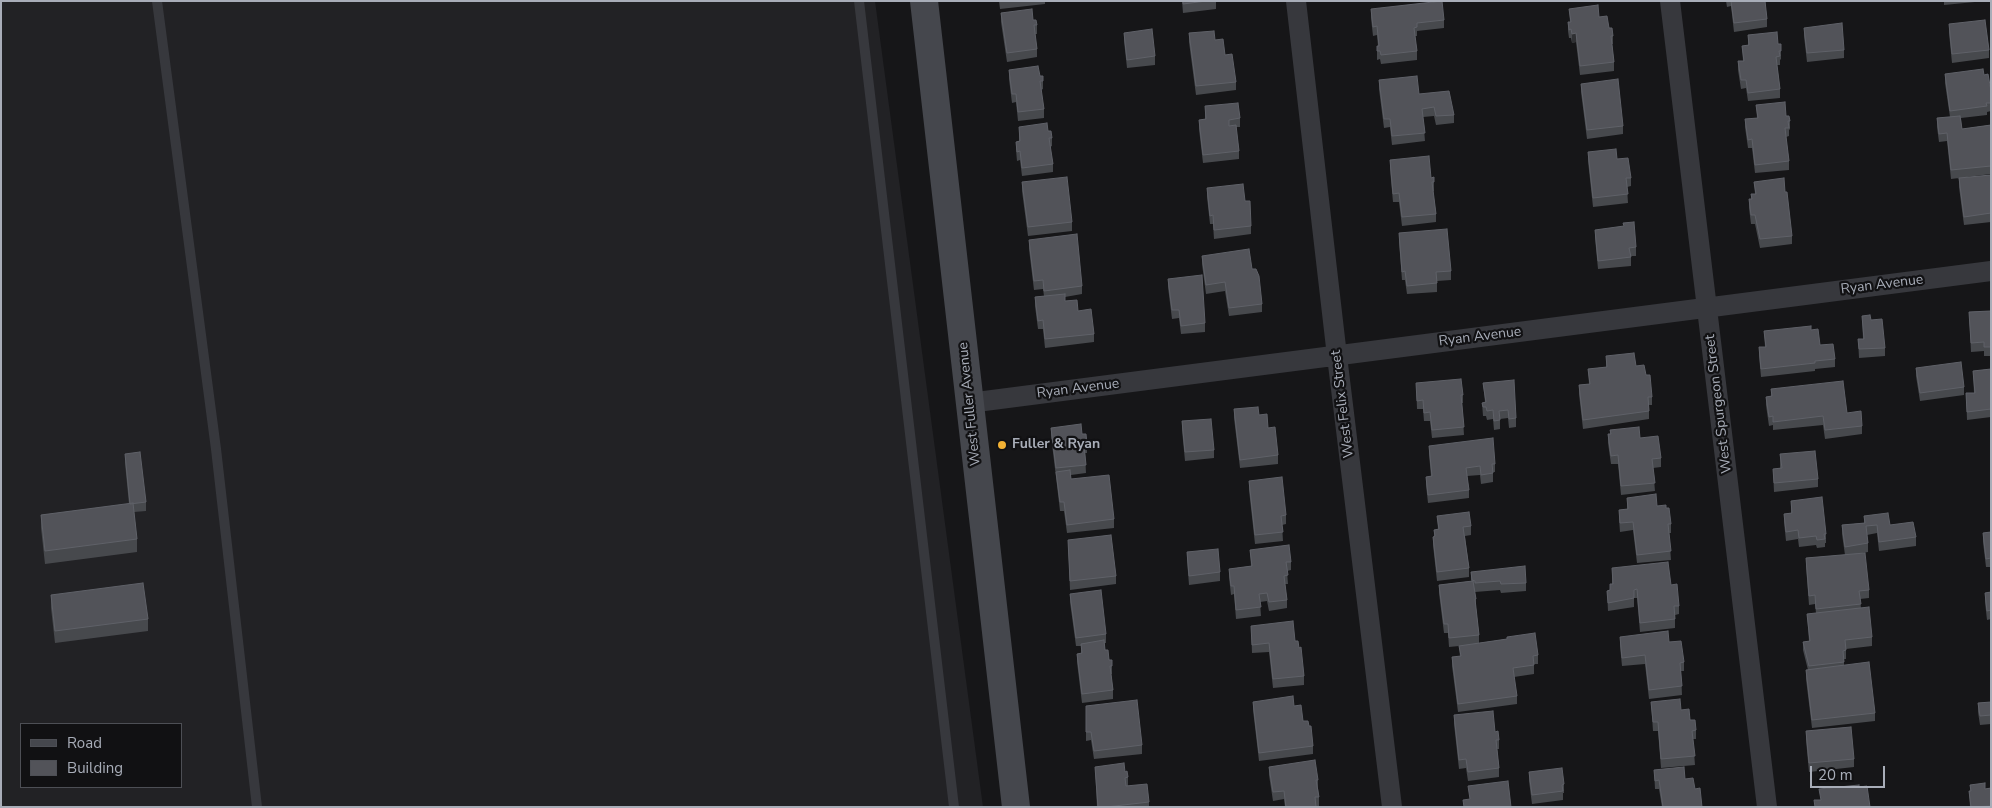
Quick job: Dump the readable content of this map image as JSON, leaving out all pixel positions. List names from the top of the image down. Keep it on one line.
{"streets":{"street":["Ryan Avenue","West Fuller Avenue","West Felix Street","West Spurgeon Street"]},"crossings":[["Ryan Avenue","West Fuller Avenue"],["Ryan Avenue","West Felix Street"],["Ryan Avenue","West Spurgeon Street"]],"places":["Fuller & Ryan"],"legend":["Road","Building"],"scale_bar":"20 m"}
